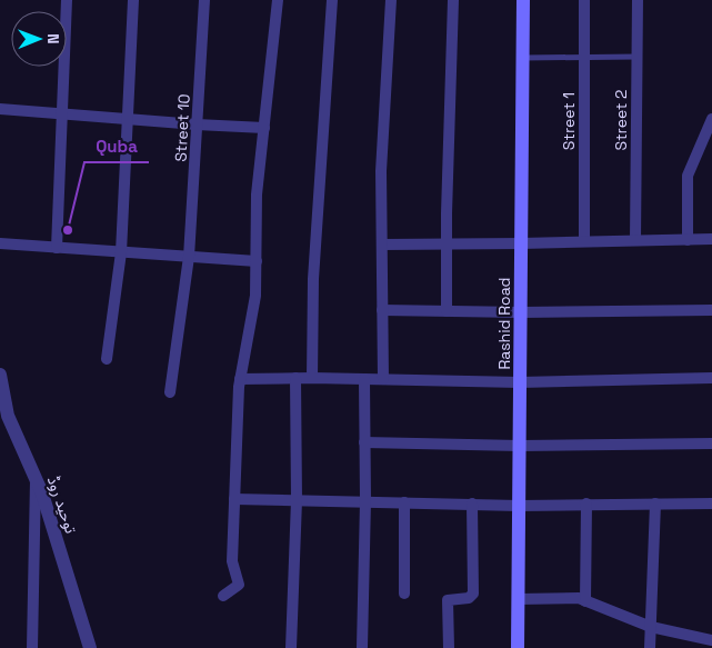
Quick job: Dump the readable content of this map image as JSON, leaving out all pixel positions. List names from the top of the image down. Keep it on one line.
{"streets":{"main road":["Rashid Road"],"street":["Street 2","Street 1","Street 10","توحید روڈ"]},"places":["Quba"],"north":"right"}
